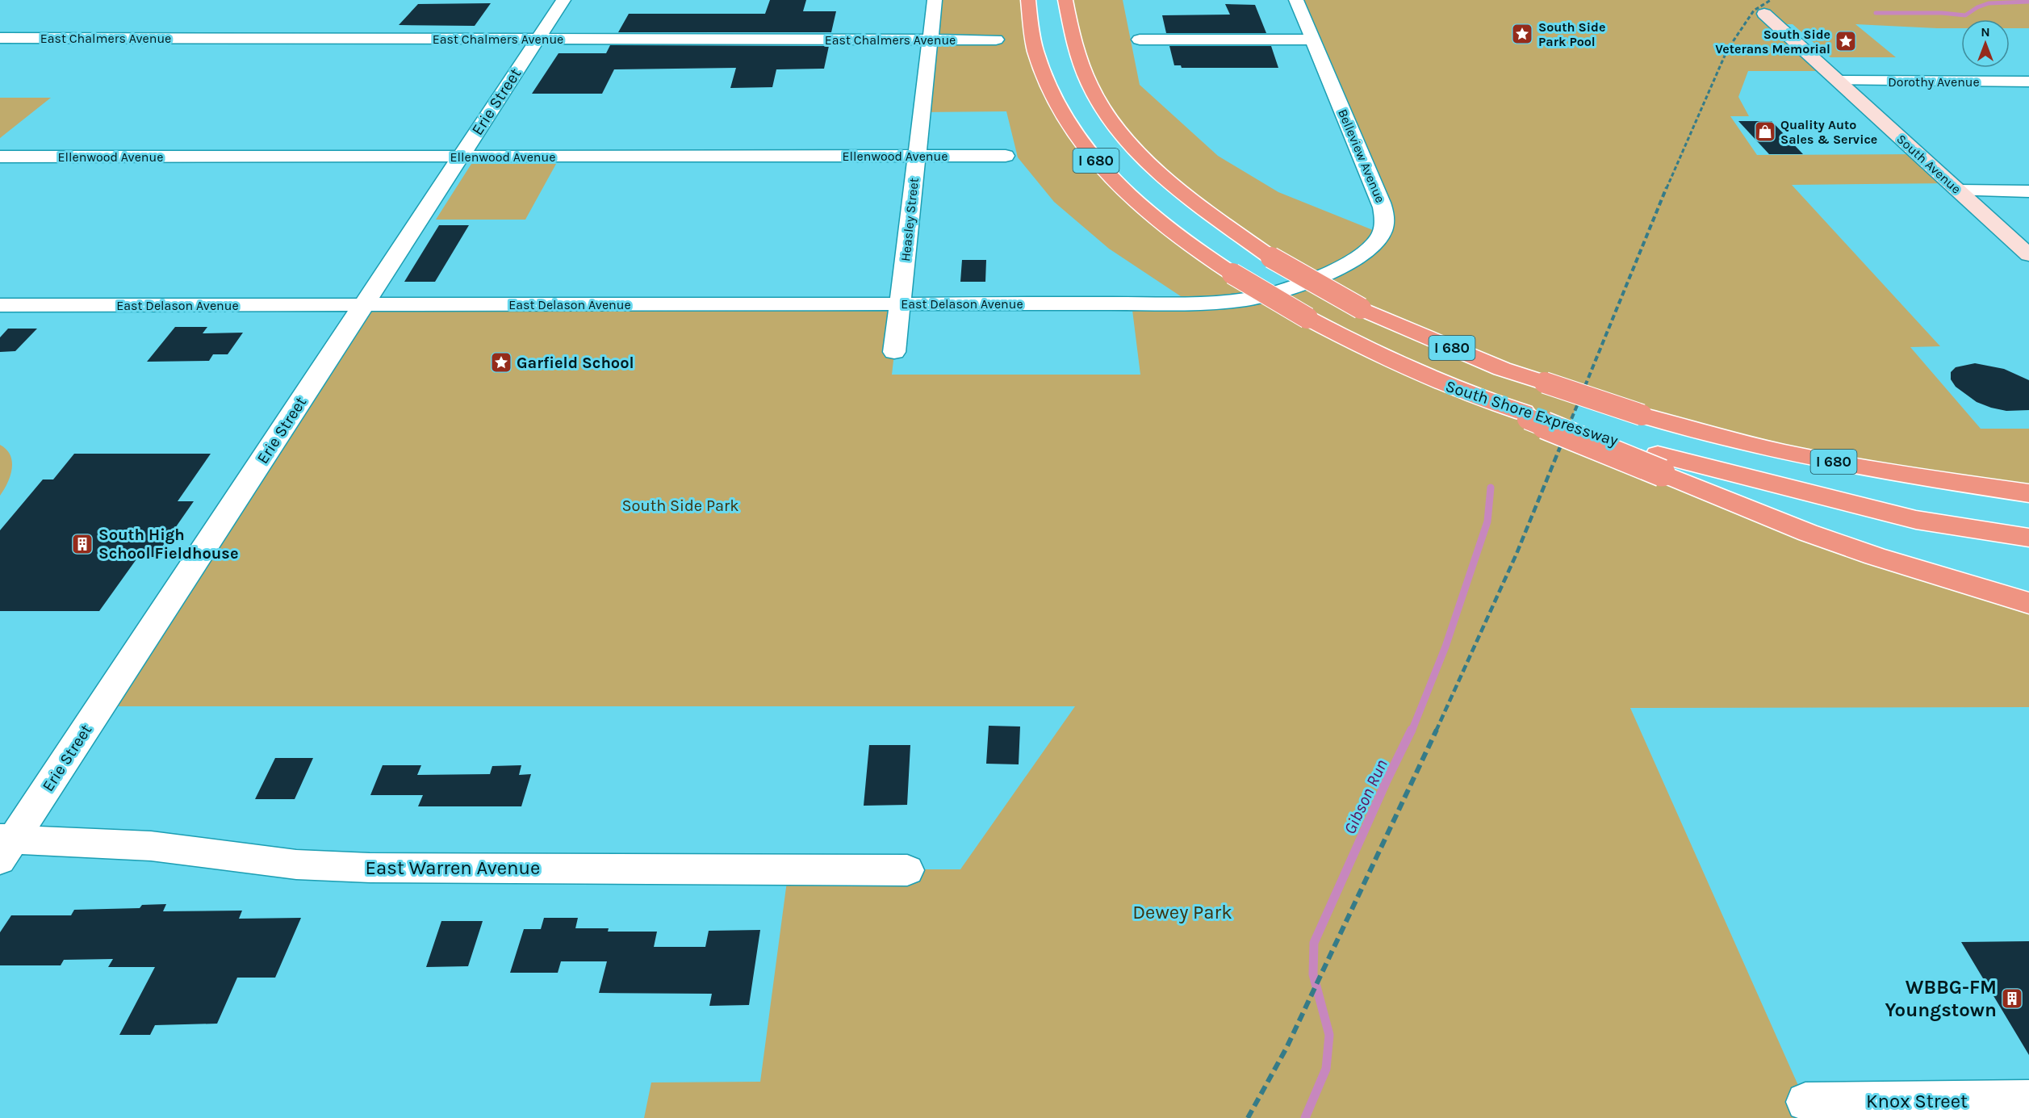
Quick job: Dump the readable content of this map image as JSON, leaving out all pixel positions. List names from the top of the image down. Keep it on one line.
{"streets":{"highway":["I 680","South Shore Expressway"],"main road":["South Avenue"],"street":["East Chalmers Avenue","Dorothy Avenue","Erie Street","Ellenwood Avenue","Belleview Avenue","Heasley Street","East Delason Avenue","East Warren Avenue","Knox Street"]},"crossings":[["East Chalmers Avenue","Erie Street"],["East Chalmers Avenue","Heasley Street"],["Dorothy Avenue","South Avenue"],["Erie Street","Ellenwood Avenue"],["Erie Street","East Delason Avenue"],["Erie Street","East Warren Avenue"],["Ellenwood Avenue","Heasley Street"],["Belleview Avenue","East Delason Avenue"],["I 680","South Shore Expressway"],["Heasley Street","East Delason Avenue"]],"water":["Gibson Run"],"parks":["South Side Park","Dewey Park"],"places":{"place":["South Side Park Pool","South Side Veterans Memorial","Garfield School"],"shop":["Quality Auto Sales & Service"],"building":["South High School Fieldhouse","WBBG-FM Youngstown"]},"north":"top"}
